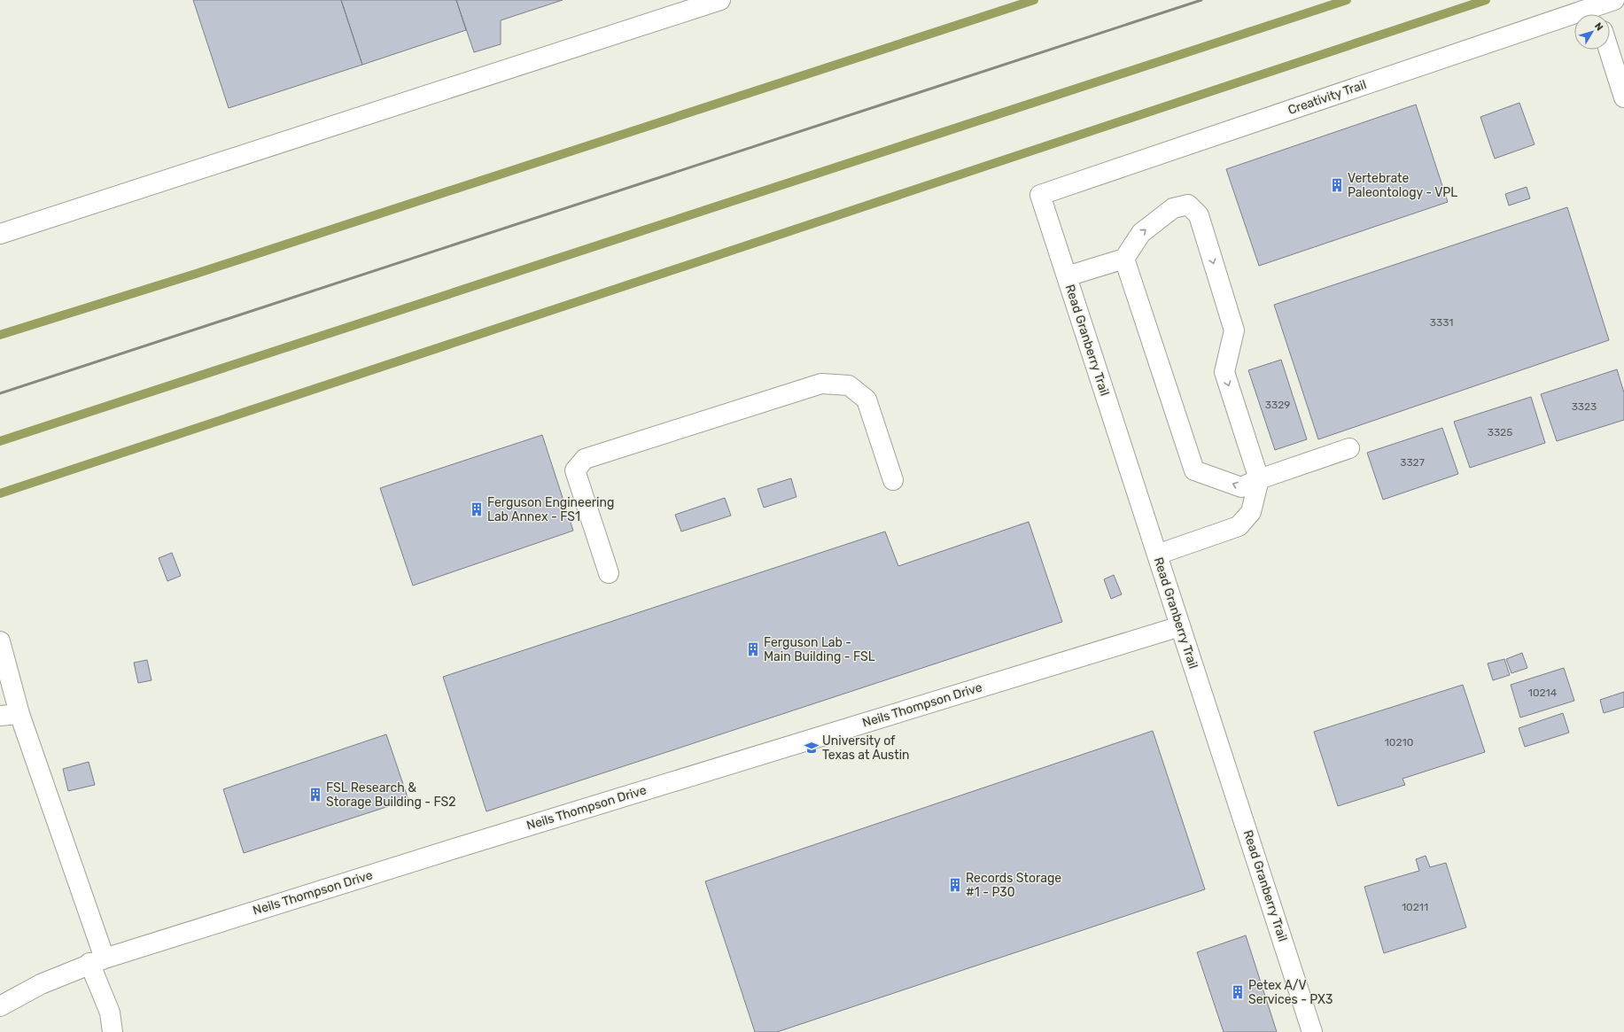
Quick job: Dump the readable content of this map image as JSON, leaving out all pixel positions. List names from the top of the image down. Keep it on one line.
{"streets":{"street":["Creativity Trail","Read Granberry Trail","Neils Thompson Drive"]},"crossings":[["Creativity Trail","Read Granberry Trail"],["Read Granberry Trail","Neils Thompson Drive"]],"places":{"building":["Vertebrate Paleontology - VPL","Ferguson Engineering Lab Annex - FS1","Ferguson Lab - Main Building - FSL","FSL Research & Storage Building - FS2","Records Storage #1 - P30","Petex A/V Services - PX3"],"school or university":["University of Texas at Austin"]},"house_numbers":["3331","3329","3323","3325","3327","10214","10210","10211"],"north":"top right"}
